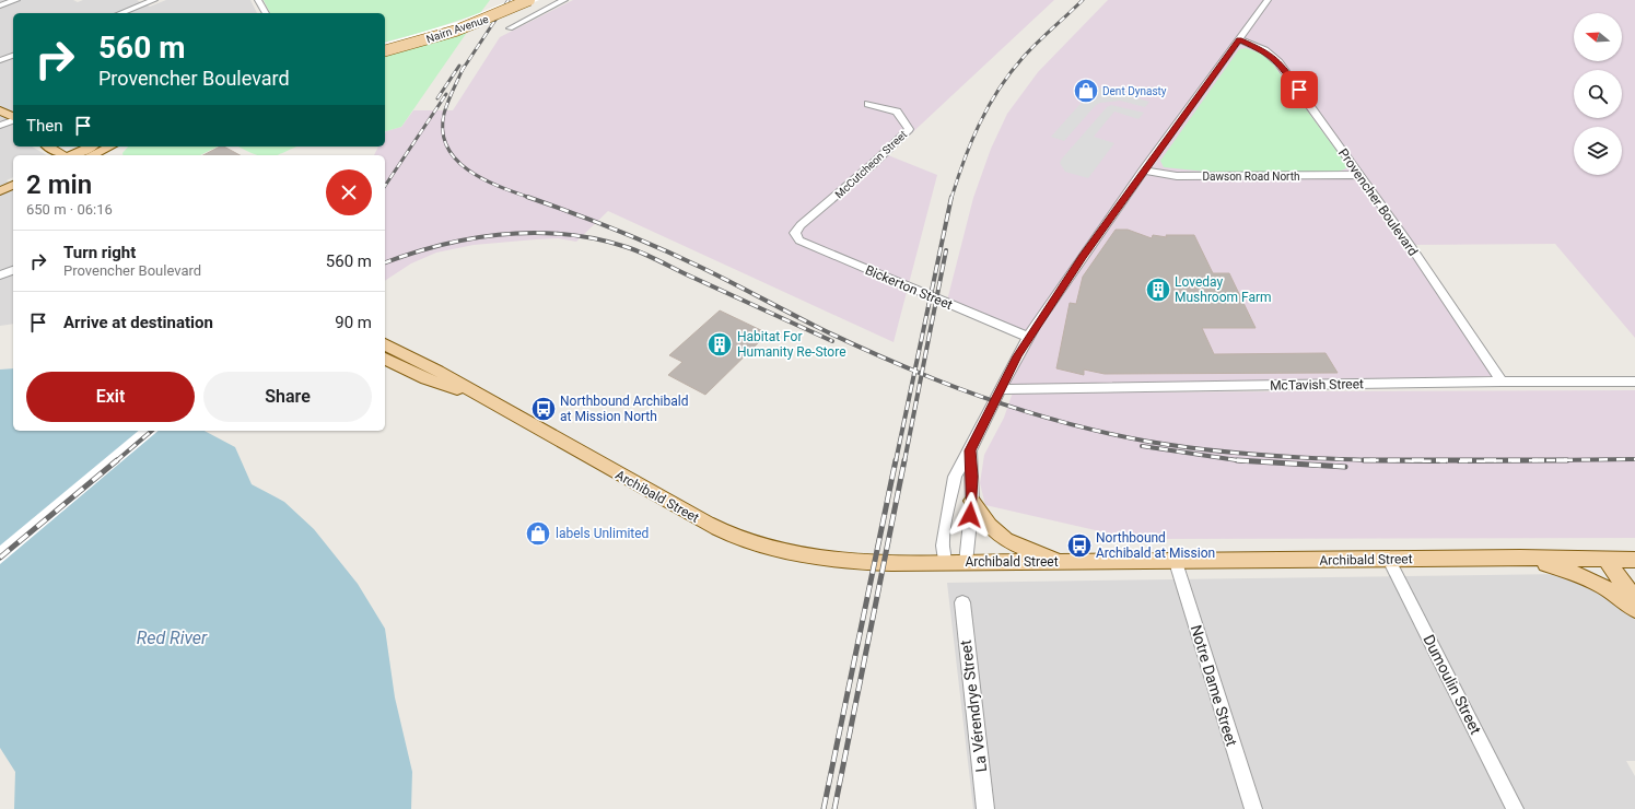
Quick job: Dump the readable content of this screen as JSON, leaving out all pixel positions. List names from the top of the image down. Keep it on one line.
{"streets":{"main road":["Nairn Avenue","Archibald Street"],"street":["McCutcheon Street","Dawson Road North","Provencher Boulevard","Bickerton Street","McTavish Street","Dumoulin Street","Notre Dame Street","La Vérendrye Street"]},"crossings":[["McCutcheon Street","Bickerton Street"],["Dawson Road North","Provencher Boulevard"],["Provencher Boulevard","McTavish Street"],["Archibald Street","Dumoulin Street"],["Archibald Street","Notre Dame Street"]],"water":["Red River"],"places":{"shop":["Dent Dynasty","labels Unlimited"],"building":["Loveday Mushroom Farm","Habitat For Humanity Re-Store"],"bus stop":["Northbound Archibald at Mission North","Northbound Archibald at Mission"]},"north":"left","page":{"turn":["560 m","Provencher Boulevard"],"then":"Then","heading":["2 min","650 m · 06:16"],"list":[{"name":"Turn right","note":"Provencher Boulevard","value":"560 m"},{"name":"Arrive at destination","value":"90 m"}],"buttons":["Exit","Share"]}}
